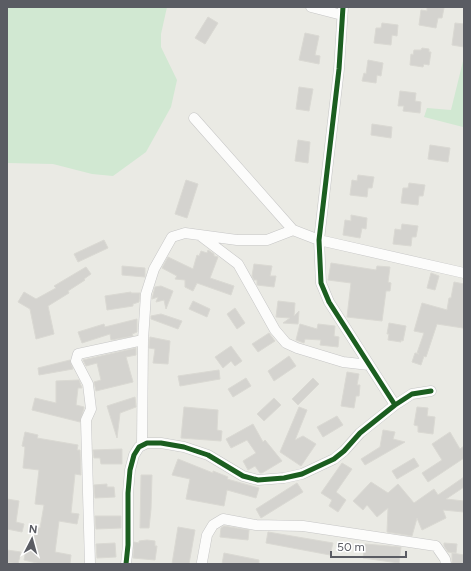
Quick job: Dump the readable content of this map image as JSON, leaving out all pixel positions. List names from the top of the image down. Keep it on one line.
{"scale_bar":"50 m","north":"top"}
